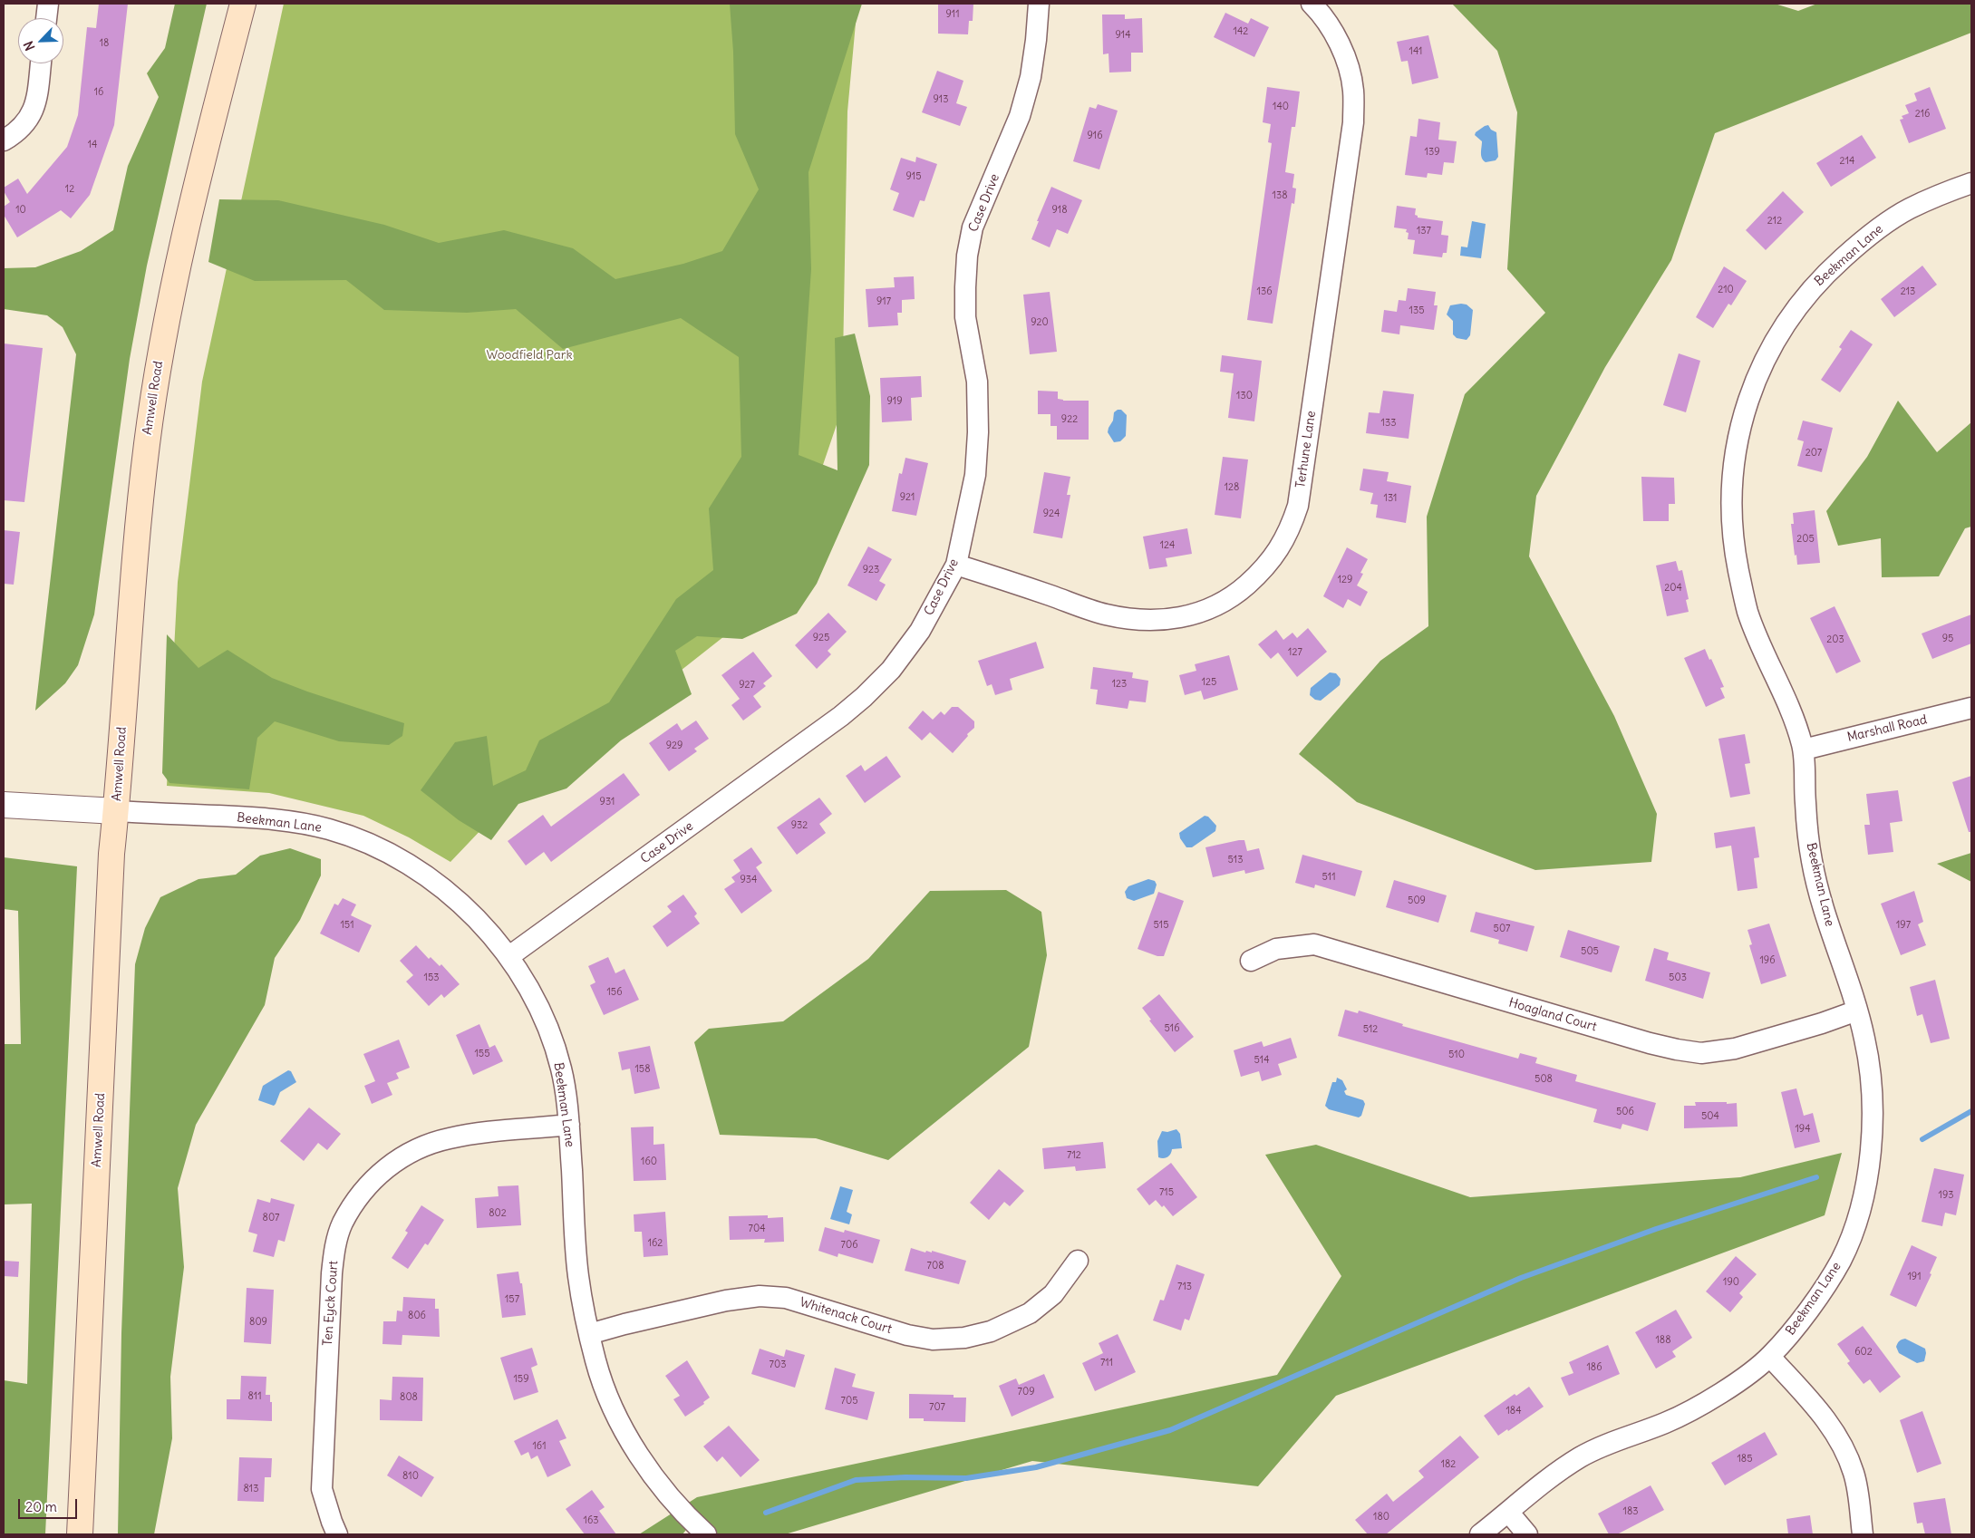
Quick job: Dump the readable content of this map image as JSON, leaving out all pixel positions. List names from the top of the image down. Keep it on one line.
{"streets":{"main road":["Amwell Road"],"street":["Case Drive","Beekman Lane","Terhune Lane","Marshall Road","Hoagland Court","Ten Eyck Court","Whitenack Court"]},"crossings":[["Case Drive","Beekman Lane"],["Case Drive","Terhune Lane"],["Beekman Lane","Amwell Road"],["Beekman Lane","Marshall Road"],["Beekman Lane","Hoagland Court"],["Beekman Lane","Ten Eyck Court"],["Beekman Lane","Whitenack Court"]],"parks":["Woodfield Park"],"house_numbers":["911","142","914","18","141","16","913","140","216","916","14","139","214","915","12","138","10","918","212","137","210","136","213","917","135","920","130","919","922","133","207","128","921","131","924","205","124","923","129","204","925","95","203","127","125","123","927","929","931","932","513","511","934","509","151","515","197","507","505","196","153","503","156","516","512","155","510","514","158","508","506","504","194","712","160","715","193","802","807","704","162","706","708","191","190","713","157","806","809","188","602","711","703","186","159","709","811","808","705","707","184","161","185","182","810","813","183","180","163"],"scale_bar":"20 m","north":"bottom left"}
